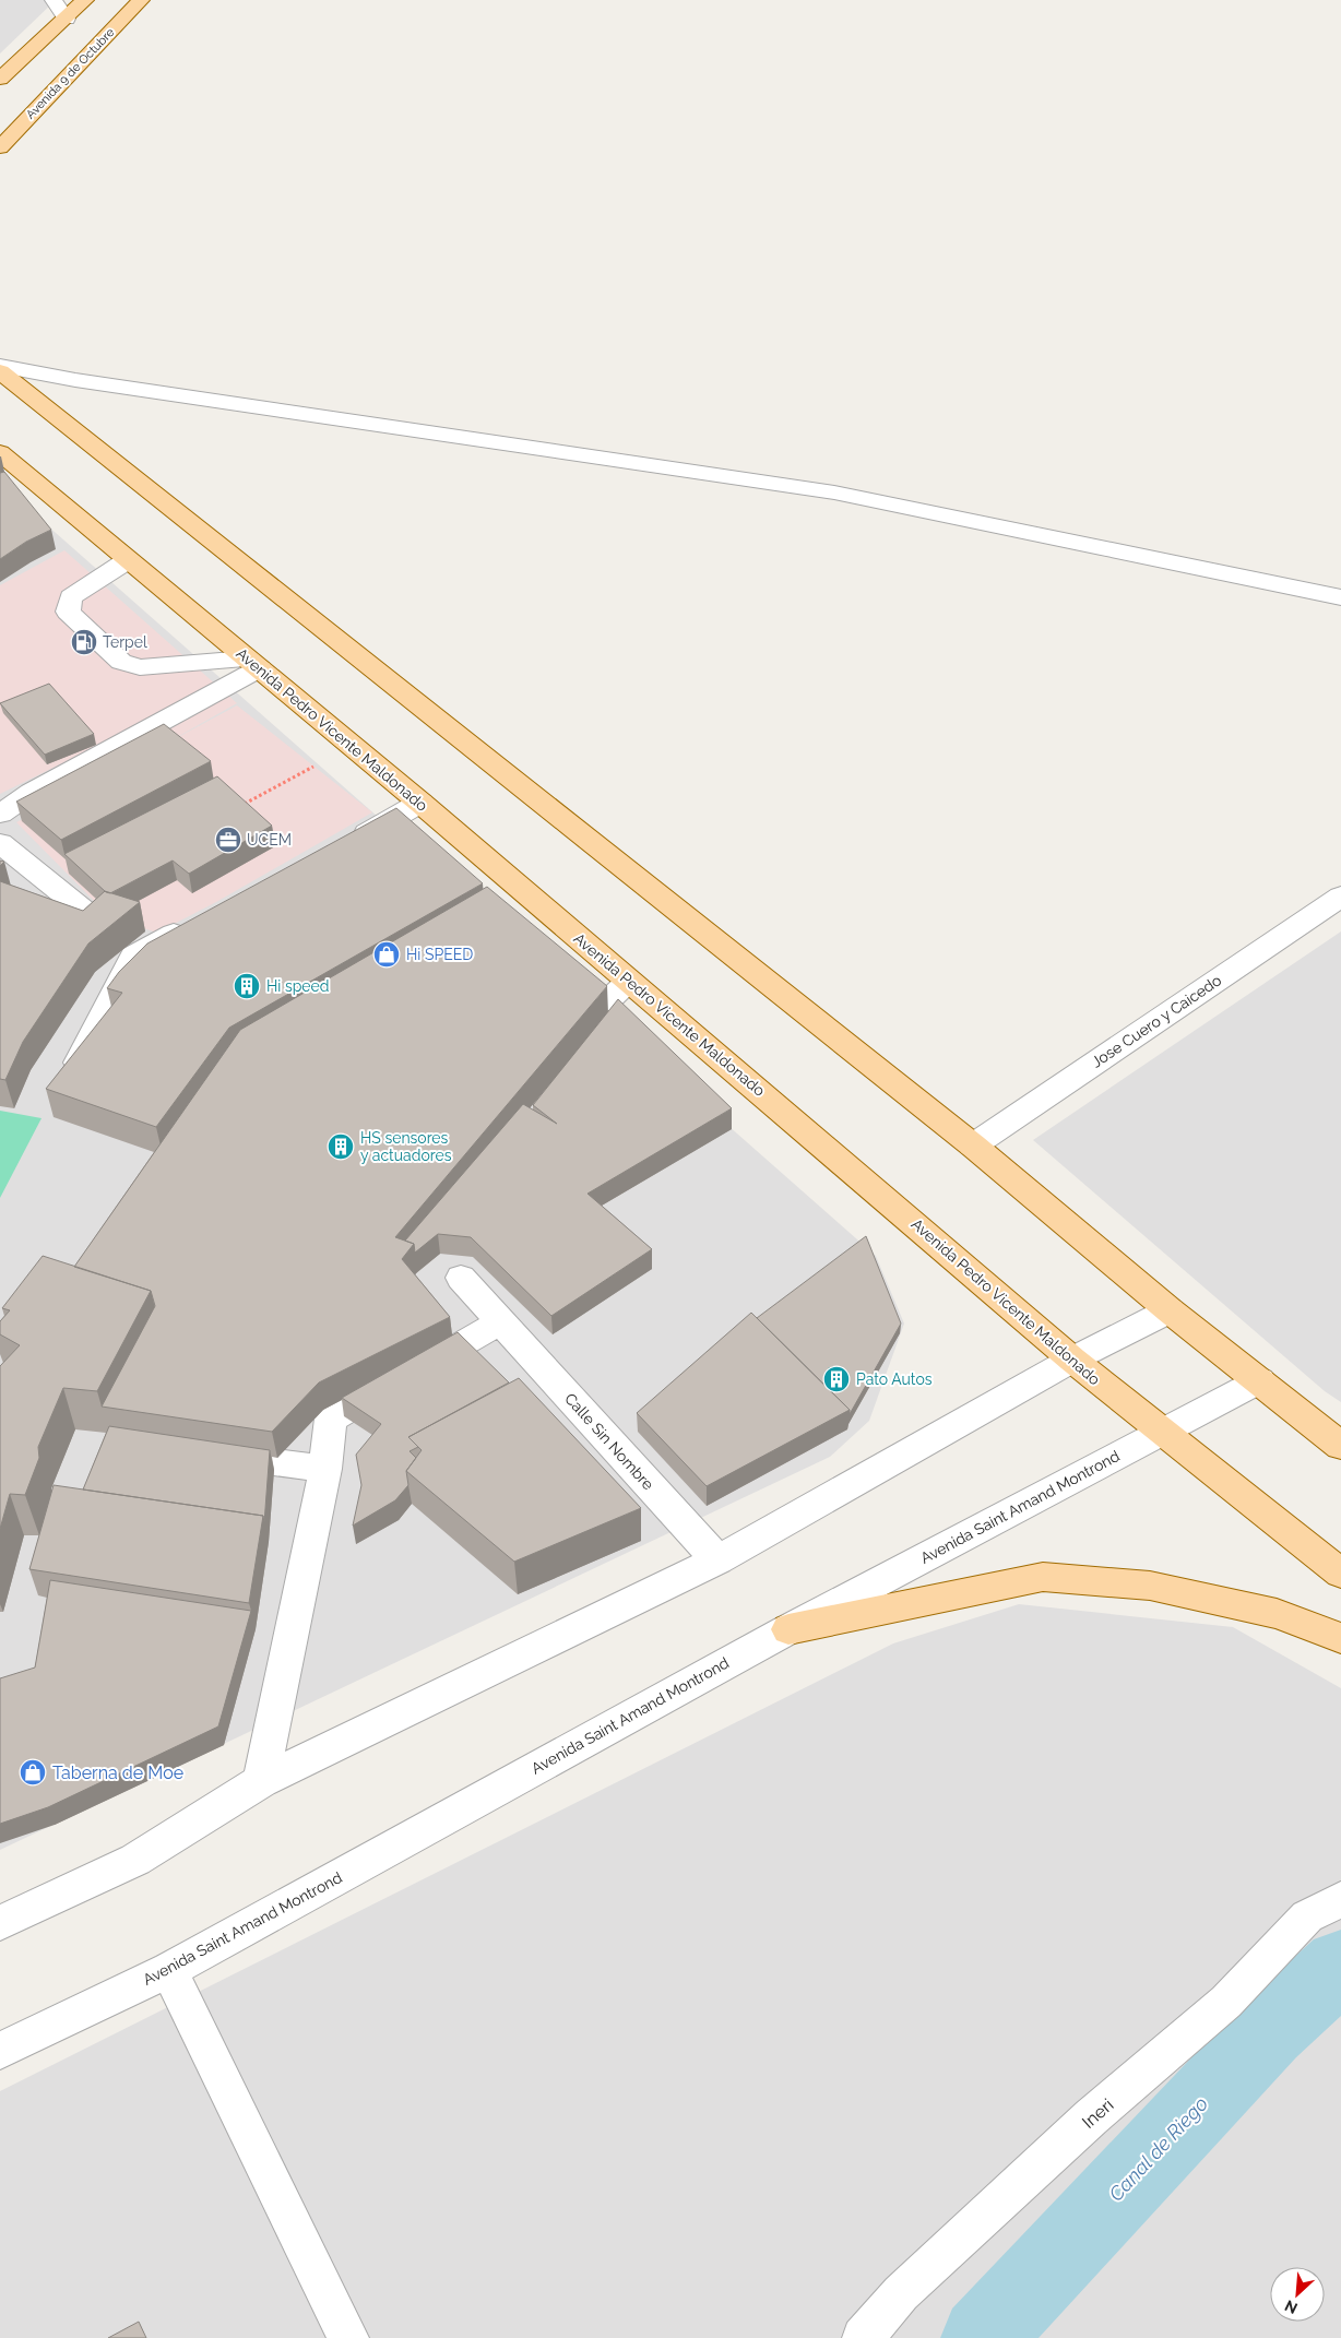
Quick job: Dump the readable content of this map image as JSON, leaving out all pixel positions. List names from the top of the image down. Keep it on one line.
{"streets":{"main road":["Avenida 9 de Octubre","Avenida Pedro Vicente Maldonado"],"street":["Jose Cuero y Caicedo","Calle Sin Nombre","Avenida Saint Amand Montrond","Ineri"]},"crossings":[["Avenida Pedro Vicente Maldonado","Avenida Saint Amand Montrond"]],"water":["Canal de Riego"],"places":{"fuel station":["Terpel"],"office":["UCEM"],"shop":["Hi SPEED","Taberna de Moe"],"building":["Hi speed","HS sensores y actuadores","Pato Autos"]},"north":"bottom left"}
